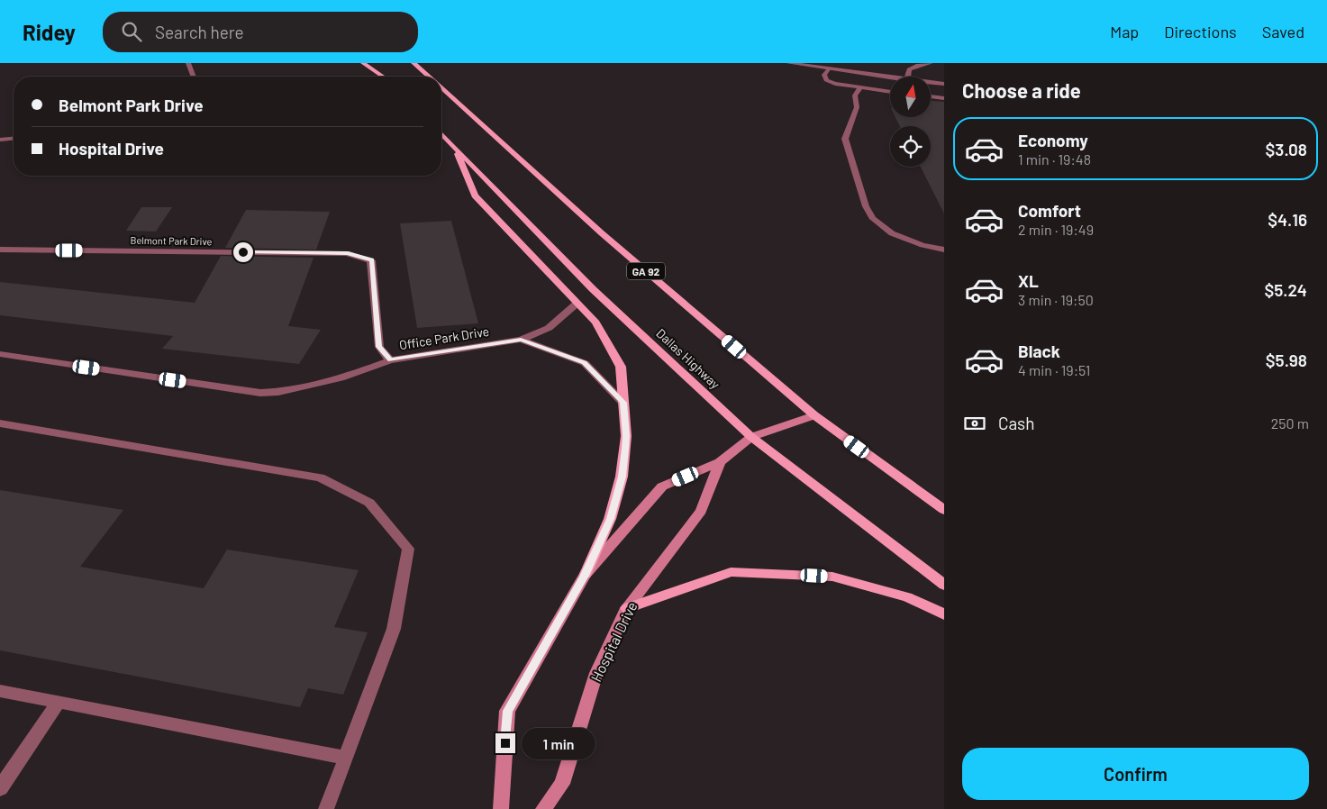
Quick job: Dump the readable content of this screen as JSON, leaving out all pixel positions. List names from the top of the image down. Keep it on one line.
{"streets":{"main road":["GA 92","Dallas Highway"],"street":["Belmont Park Drive","Office Park Drive","Hospital Drive"]},"crossings":[["Belmont Park Drive","Office Park Drive"]],"north":"top","page":{"header":"Ridey","search":"Search here","nav":["Map","Directions","Saved"],"heading":"Choose a ride","banner":["Belmont Park Drive","Hospital Drive"],"list":[{"name":"Economy","note":"1 min · 19:48","value":"$3.08"},{"name":"Comfort","note":"2 min · 19:49","value":"$4.16"},{"name":"XL","note":"3 min · 19:50","value":"$5.24"},{"name":"Black","note":"4 min · 19:51","value":"$5.98"}],"pay":["Cash","250 m"],"bubble":"1 min","buttons":"Confirm"}}
